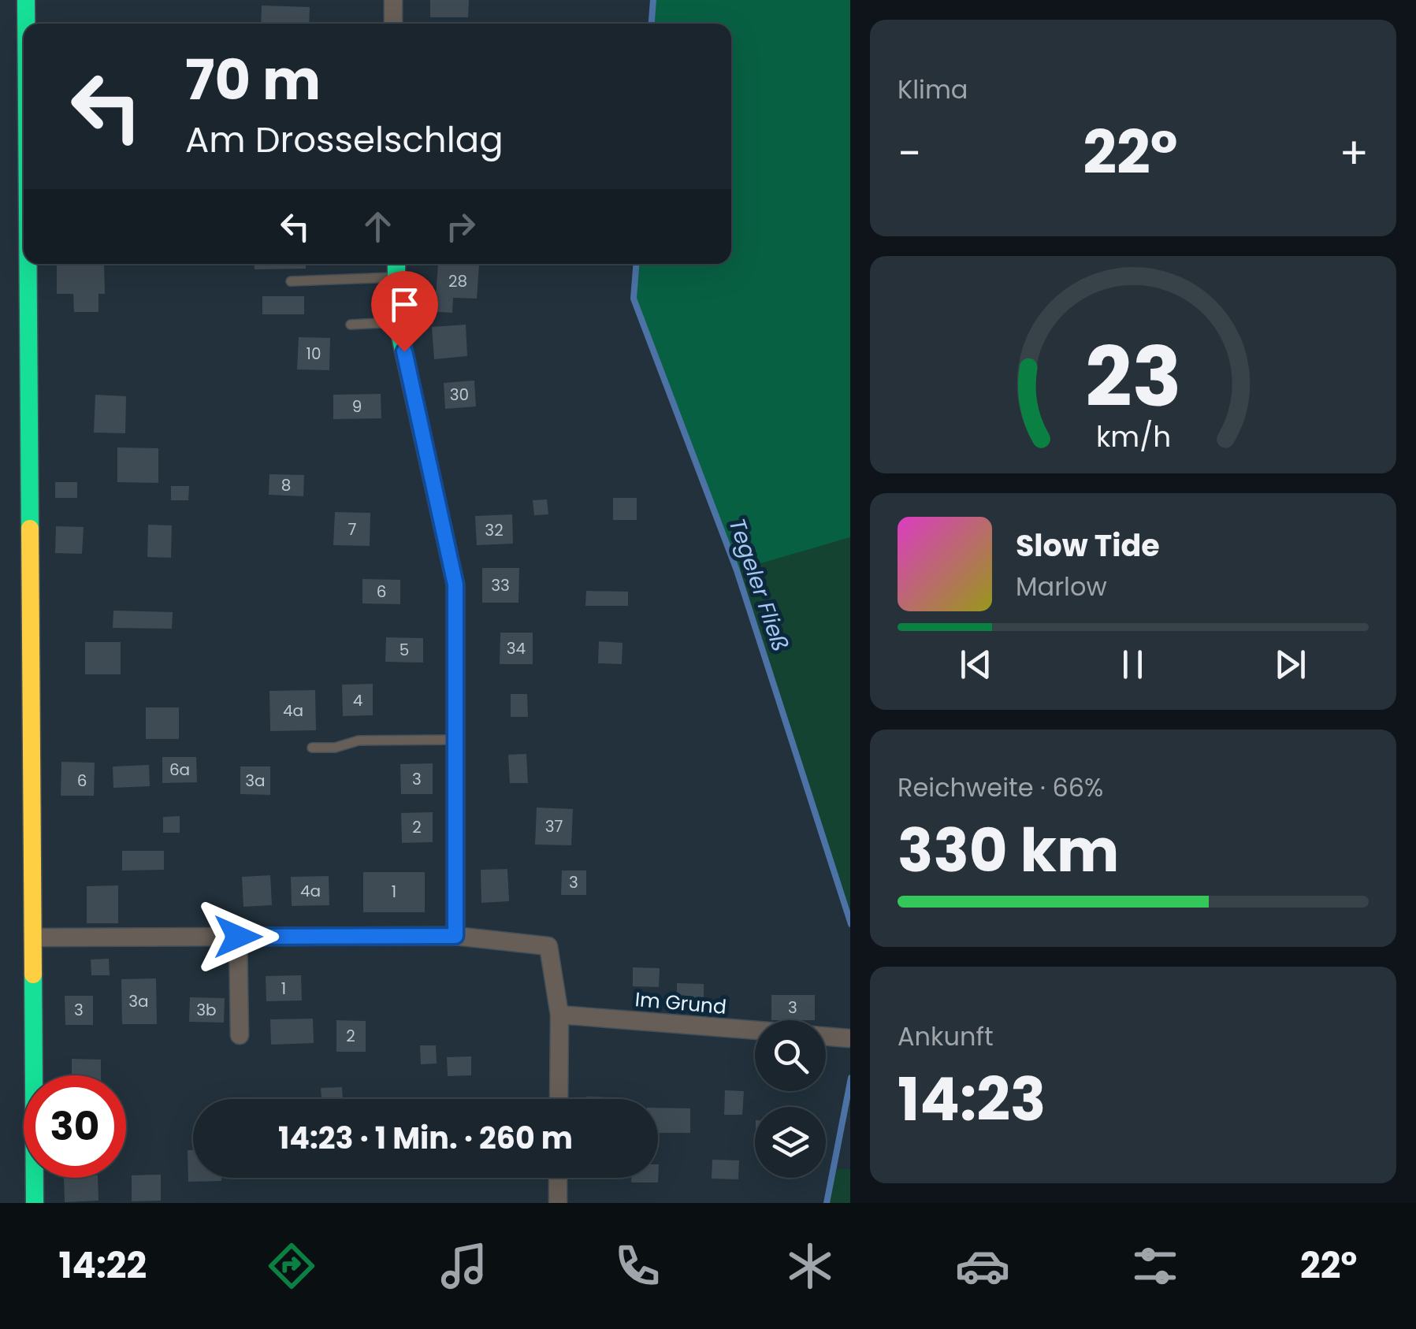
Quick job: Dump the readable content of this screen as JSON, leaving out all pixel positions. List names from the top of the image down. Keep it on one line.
{"streets":{"street":["Im Grund"]},"water":["Tegeler Fließ"],"house_numbers":["28","10","30","9","8","7","32","33","6","34","5","4","4a","6a","3","6","3a","37","2","3","4a","1","1","3a","3","3","3b","2"],"page":{"tile":["Klima",["Reichweite · 66%","330 km"],["Ankunft","14:23"]],"turn":["70 m","Am Drosselschlag"],"heat":["−","22°","+"],"song":["Slow Tide","Marlow"],"limit":"30","trip":"14:23 · 1 Min. · 260 m","tabs":["14:22","22°"],"gauge":["23","km/h"]}}
